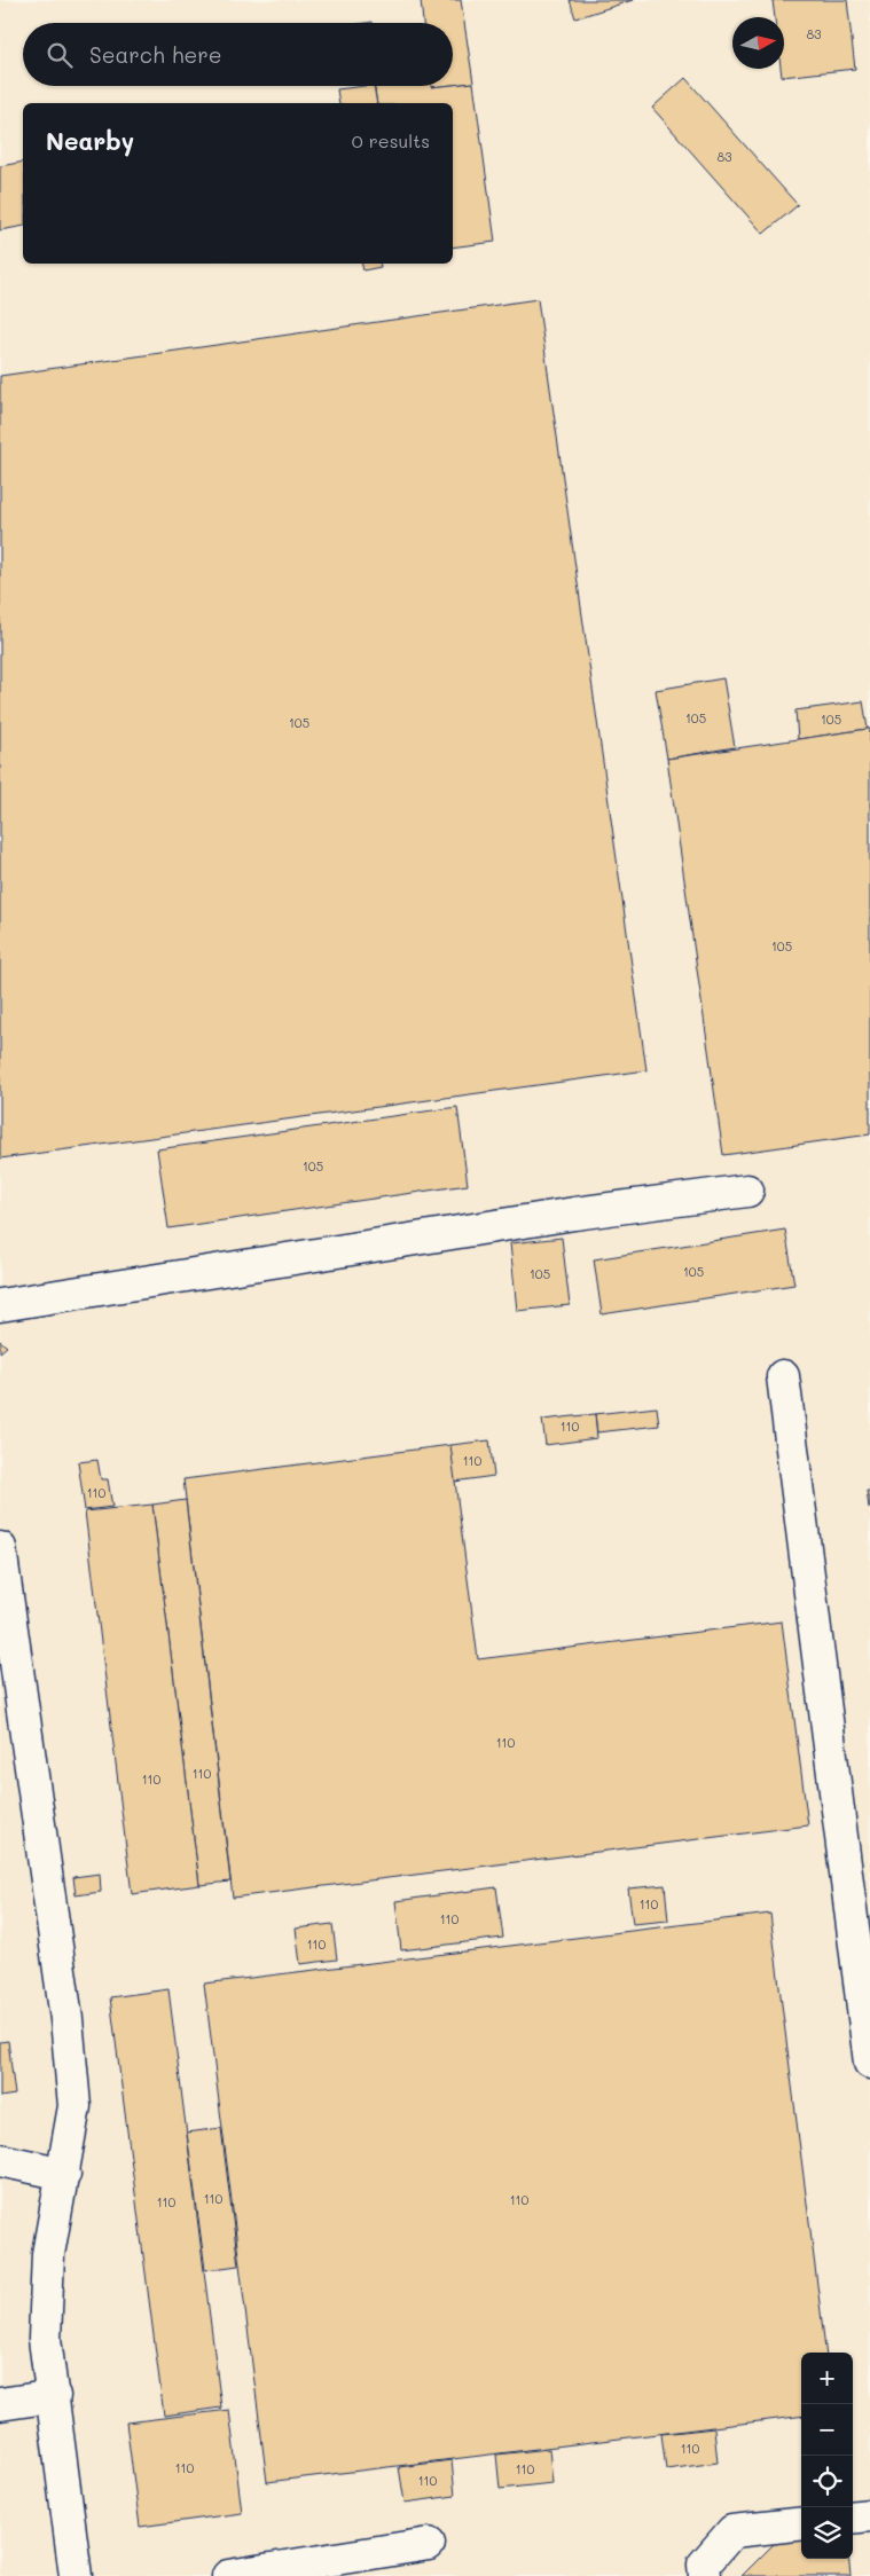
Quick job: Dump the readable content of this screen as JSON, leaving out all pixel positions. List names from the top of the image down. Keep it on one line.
{"house_numbers":["83","83","105","105","105","105","105","105","105","110","110","110","110","110","110","110","110","110","110","110","110","110","110","110","110"],"north":"right","page":{"search":"Search here","heading":["Nearby","0 results"],"map_buttons":["+","−"]}}
